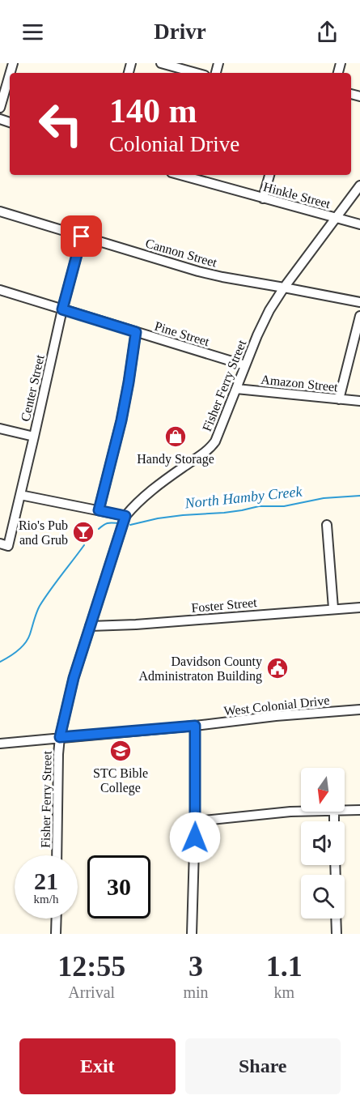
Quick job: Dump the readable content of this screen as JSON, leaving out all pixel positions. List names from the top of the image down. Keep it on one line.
{"streets":{"street":["Hinkle Street","Cannon Street","Pine Street","Amazon Street","Fisher Ferry Street","Center Street","Foster Street","West Colonial Drive"]},"crossings":[["Hinkle Street","Fisher Ferry Street"],["Cannon Street","Fisher Ferry Street"],["Cannon Street","Center Street"],["Pine Street","Fisher Ferry Street"],["Pine Street","Center Street"],["Amazon Street","Fisher Ferry Street"],["Fisher Ferry Street","Foster Street"],["Fisher Ferry Street","West Colonial Drive"]],"water":["North Hamby Creek"],"places":{"shop":["Handy Storage"],"bar":["Rio's Pub and Grub"],"public building":["Davidson County Administraton Building"],"school or university":["STC Bible College"]},"north":"bottom","page":{"header":"Drivr","turn":["140 m","Colonial Drive"],"speed":"21 km/h","limit":"30","eta":["12:55","Arrival","3","min","1.1","km"],"buttons":["Exit","Share"]}}
